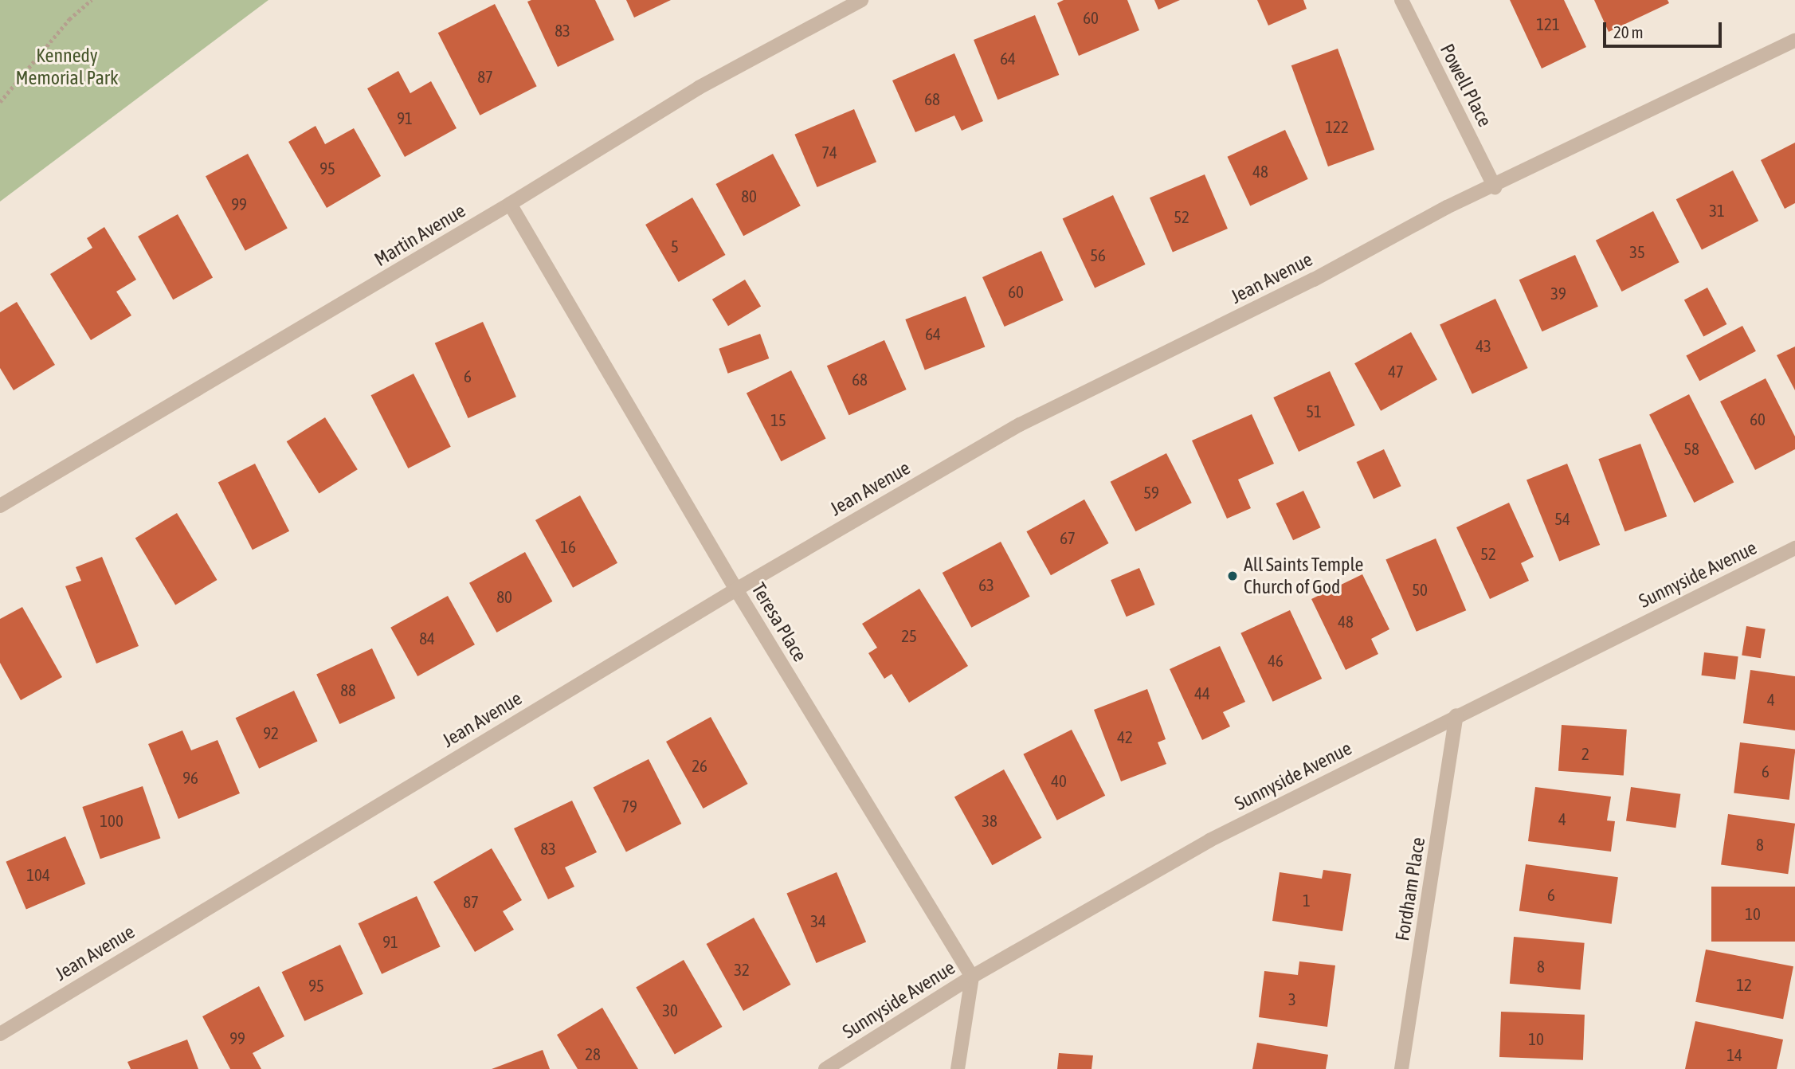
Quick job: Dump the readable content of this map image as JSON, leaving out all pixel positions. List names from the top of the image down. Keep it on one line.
{"streets":{"street":["Powell Place","Martin Avenue","Jean Avenue","Sunnyside Avenue","Teresa Place","Fordham Place"]},"crossings":[["Powell Place","Jean Avenue"],["Martin Avenue","Teresa Place"],["Jean Avenue","Teresa Place"],["Sunnyside Avenue","Teresa Place"],["Sunnyside Avenue","Fordham Place"]],"parks":["Kennedy Memorial Park"],"places":["All Saints Temple Church of God"],"house_numbers":["60","121","83","64","87","68","91","122","74","95","48","80","99","31","52","5","35","56","60","39","64","43","47","6","68","51","60","15","58","59","54","67","16","52","63","50","80","48","25","84","46","88","44","4","92","42","2","26","6","96","40","79","4","100","38","8","83","104","6","1","87","10","34","91","8","32","12","95","3","30","99","10","28","14"],"scale_bar":"20 m"}
